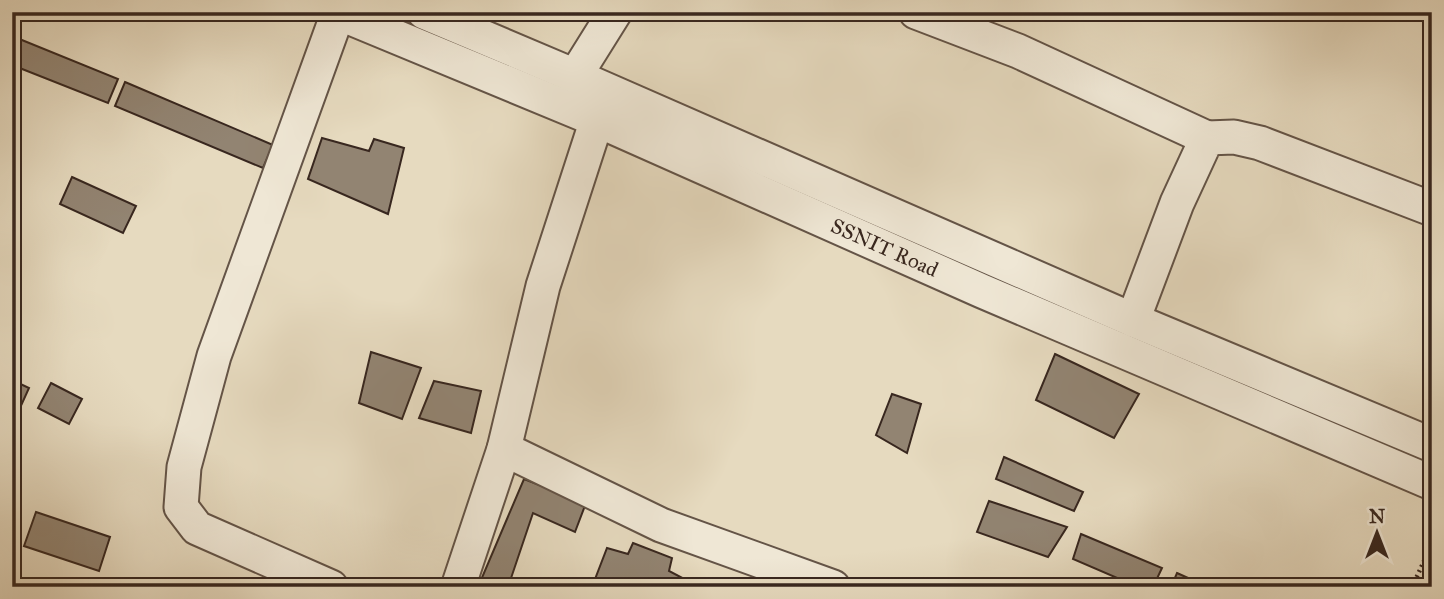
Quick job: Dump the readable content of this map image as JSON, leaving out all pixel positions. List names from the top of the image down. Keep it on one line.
{"streets":{"street":["SSNIT Road"]},"north":"top"}
